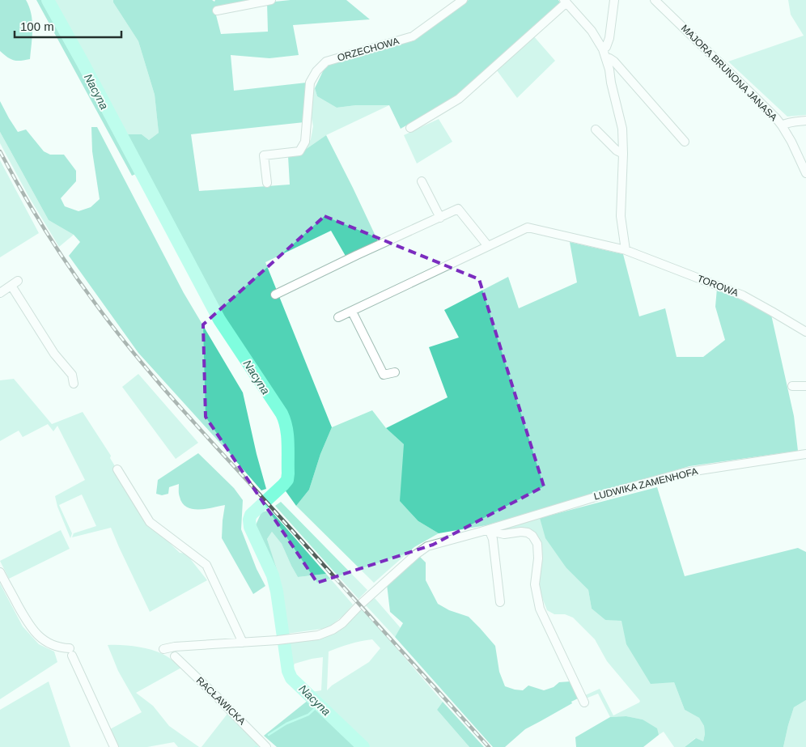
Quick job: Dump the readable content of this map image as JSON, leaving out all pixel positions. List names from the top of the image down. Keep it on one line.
{"streets":{"street":["ORZECHOWA","MAJORA BRUNONA JANASA","TOROWA","LUDWIKA ZAMENHOFA","RACŁAWICKA"]},"water":["Nacyna"],"scale_bar":"100 m"}
